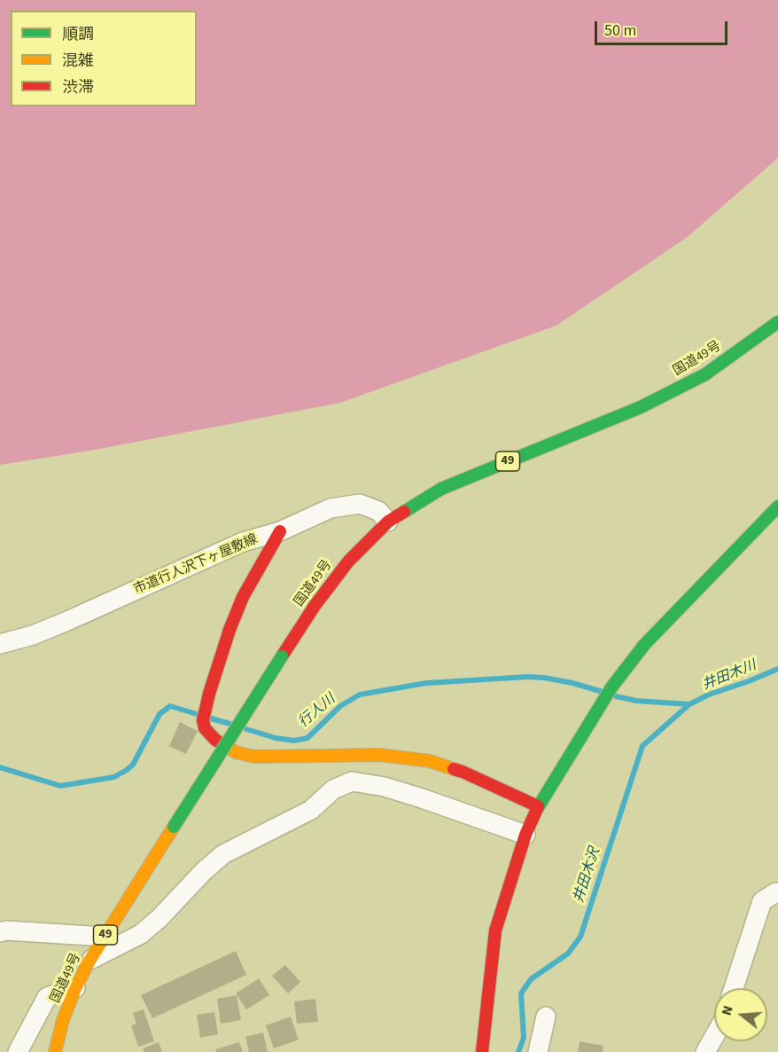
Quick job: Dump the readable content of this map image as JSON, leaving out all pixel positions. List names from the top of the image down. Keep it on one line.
{"streets":{"main road":["国道49号","49"],"street":["市道行人沢下ヶ屋敷線"]},"crossings":[["国道49号","市道行人沢下ヶ屋敷線"]],"water":["井田木川","行人川","井田木沢"],"legend":["順調","混雑","渋滞"],"scale_bar":"50 m","north":"left"}
